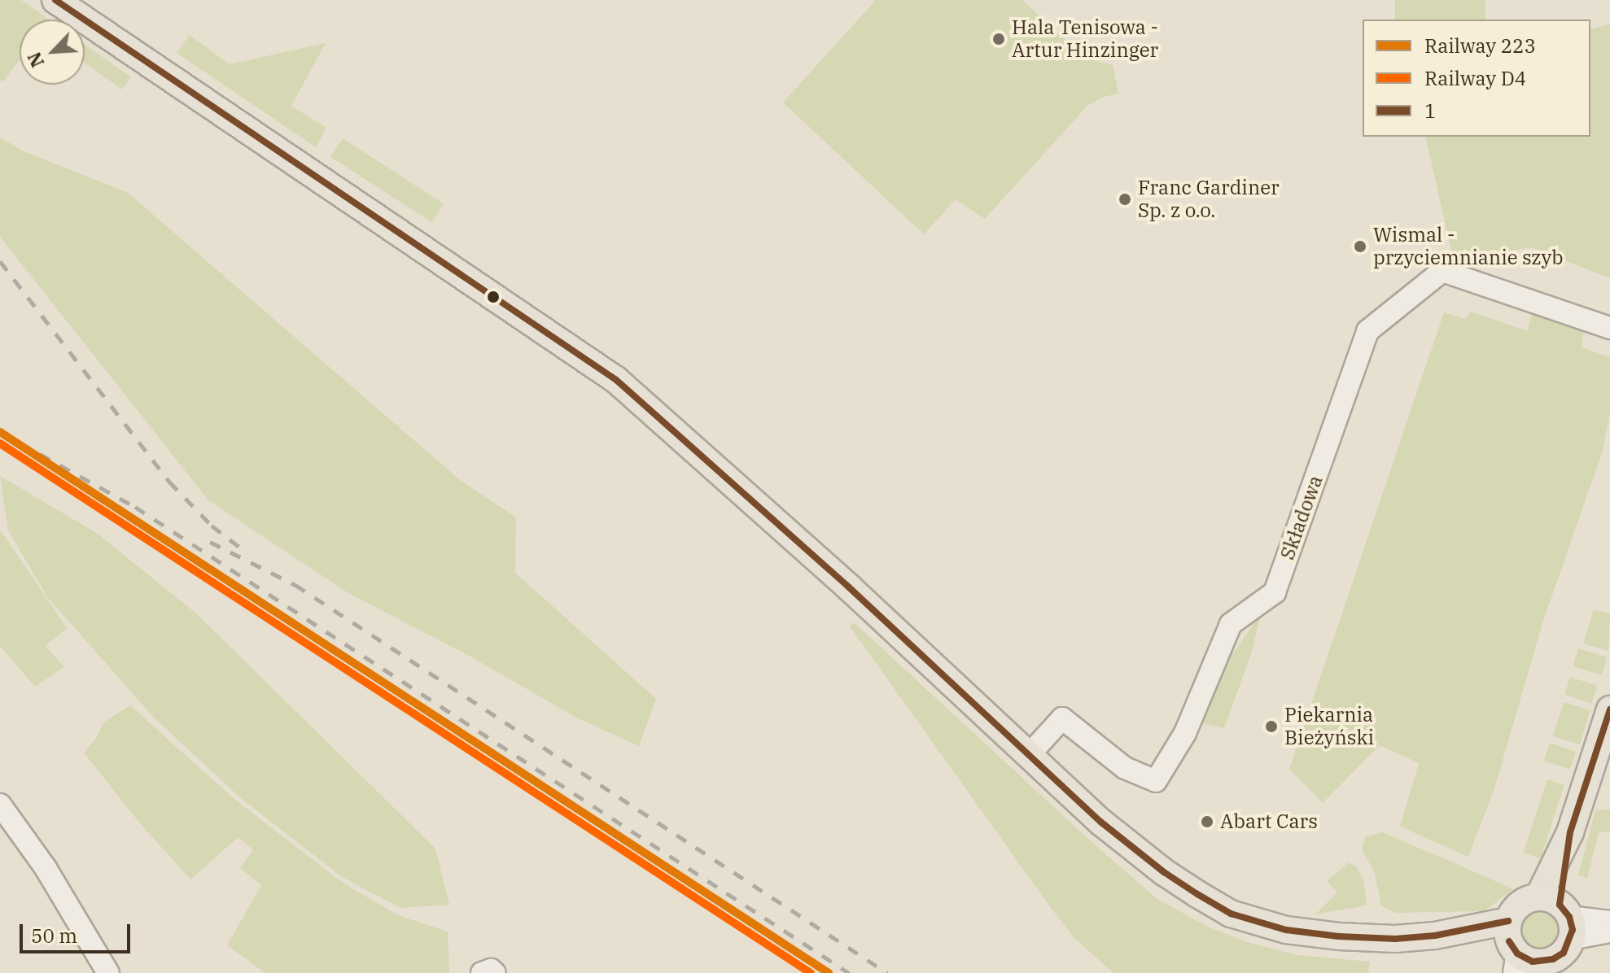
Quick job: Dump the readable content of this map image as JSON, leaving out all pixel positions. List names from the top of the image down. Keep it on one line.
{"streets":{"street":["Składowa"]},"places":["Hala Tenisowa - Artur Hinzinger","Franc Gardiner Sp. z o.o.","Wismal - przyciemnianie szyb","Piekarnia Bieżyński","Abart Cars"],"lines":["transit line 1","rail line 223","rail line D4"],"legend":["Railway 223","Railway D4","1"],"scale_bar":"50 m","north":"bottom left"}
